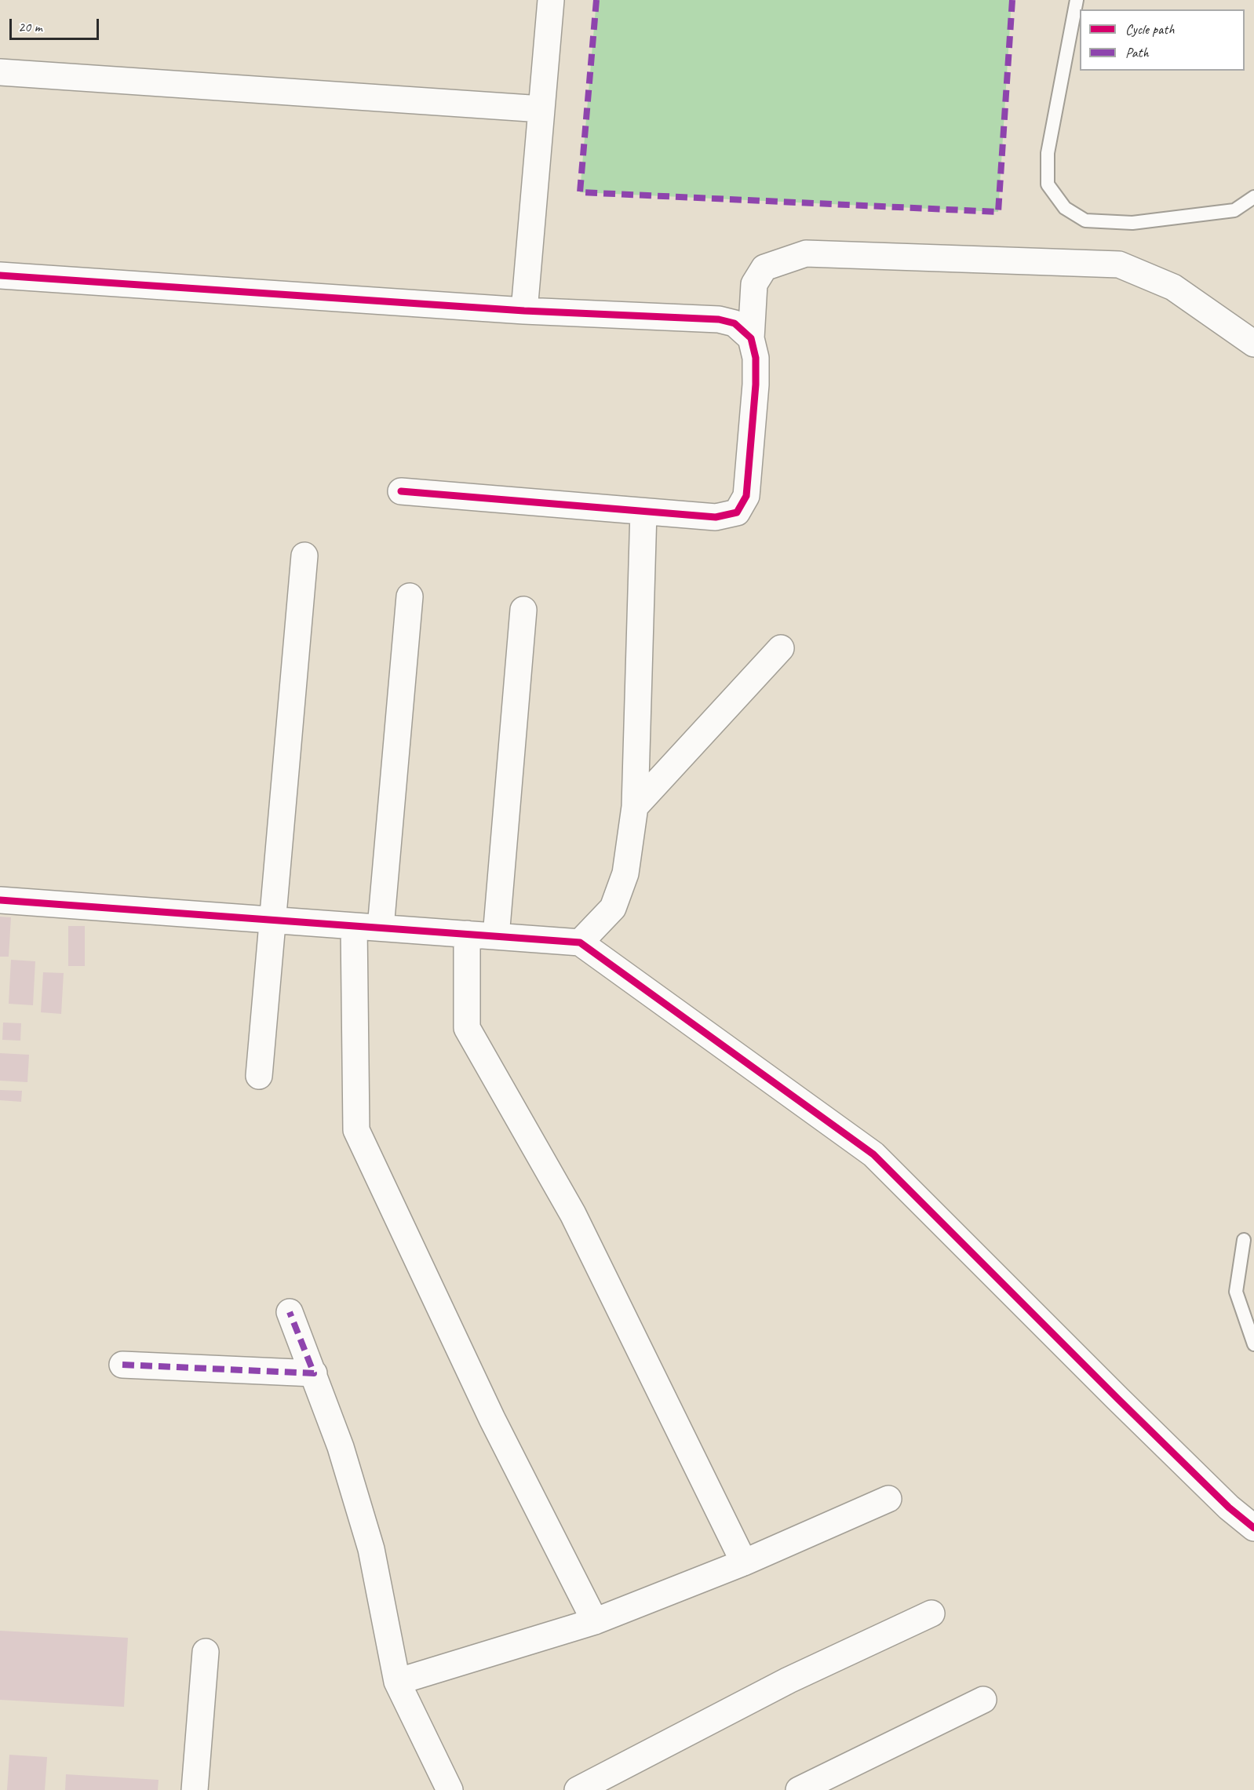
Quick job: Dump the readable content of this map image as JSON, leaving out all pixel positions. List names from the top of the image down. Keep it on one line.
{"legend":["Cycle path","Path"],"scale_bar":"20 m"}
